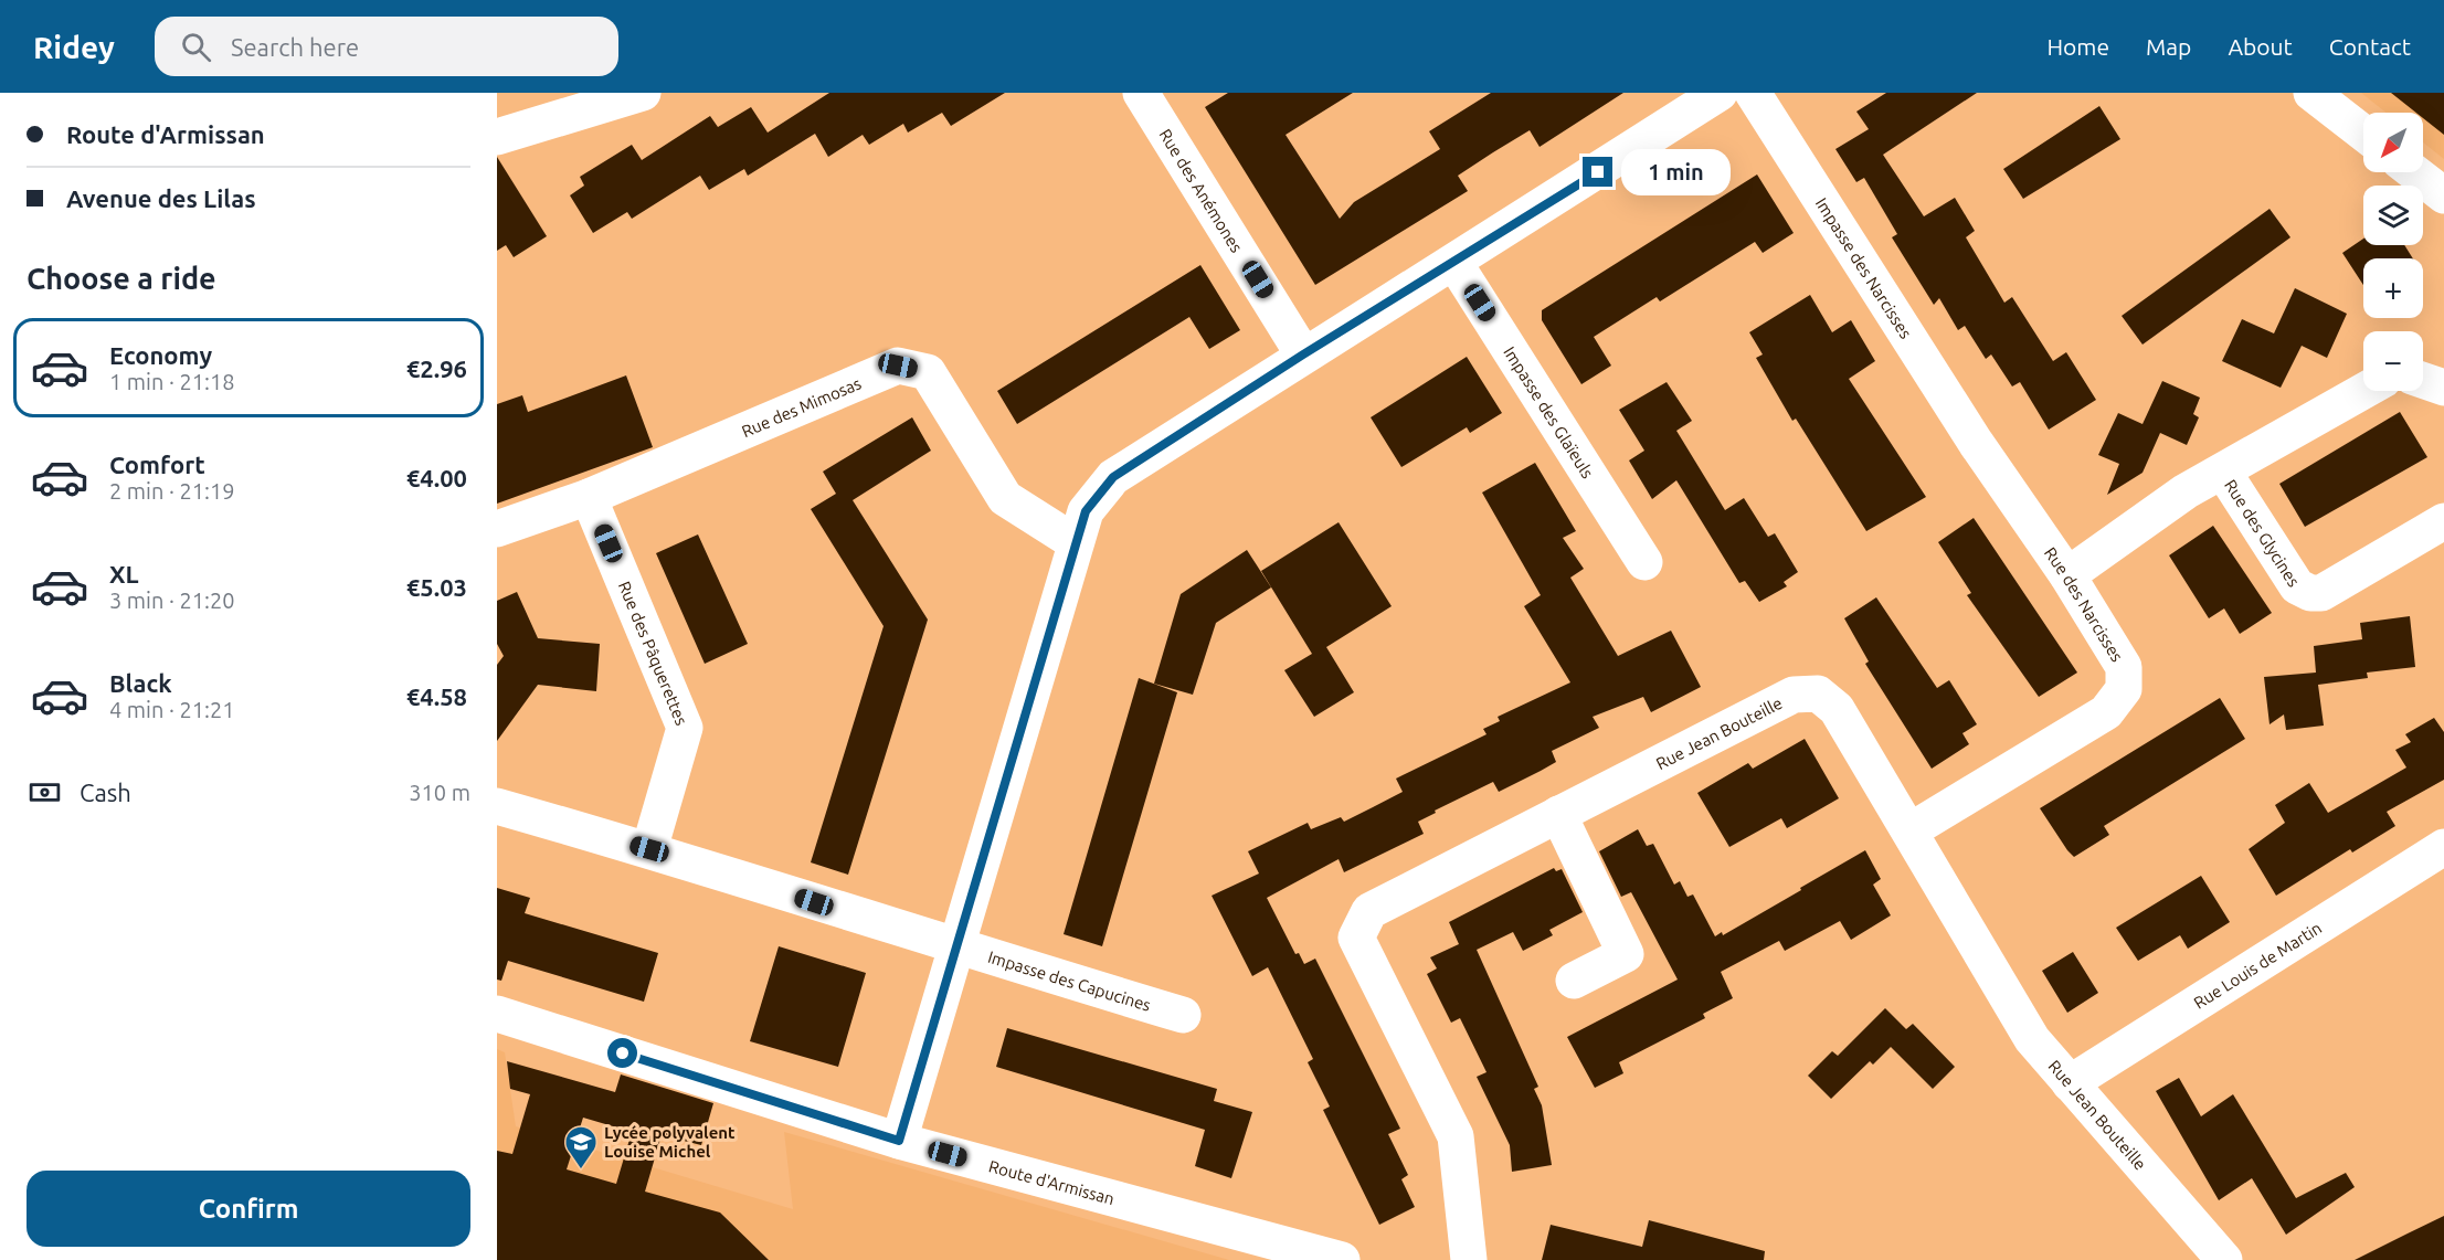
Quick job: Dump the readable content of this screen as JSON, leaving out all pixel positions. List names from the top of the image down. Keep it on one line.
{"streets":{"street":["Rue des Anémones","Impasse des Narcisses","Rue des Mimosas","Impasse des Glaïeuls","Rue des Glycines","Rue des Narcisses","Rue des Pâquerettes","Rue Jean Bouteille","Rue Louis de Martin","Impasse des Capucines","Route d'Armissan"]},"crossings":[["Impasse des Narcisses","Rue des Narcisses"],["Rue des Mimosas","Rue des Pâquerettes"],["Rue des Glycines","Rue des Narcisses"],["Rue des Narcisses","Rue Jean Bouteille"],["Rue des Pâquerettes","Impasse des Capucines"],["Rue Jean Bouteille","Rue Louis de Martin"]],"places":{"school or university":["Lycée polyvalent Louise Michel"]},"north":"bottom left","page":{"header":"Ridey","search":"Search here","nav":["Home","Map","About","Contact"],"banner":["Route d'Armissan","Avenue des Lilas"],"map_buttons":["+","−"],"bubble":"1 min","heading":"Choose a ride","list":[{"name":"Economy","note":"1 min · 21:18","value":"€2.96"},{"name":"Comfort","note":"2 min · 21:19","value":"€4.00"},{"name":"XL","note":"3 min · 21:20","value":"€5.03"},{"name":"Black","note":"4 min · 21:21","value":"€4.58"}],"pay":["Cash","310 m"],"buttons":"Confirm"}}
